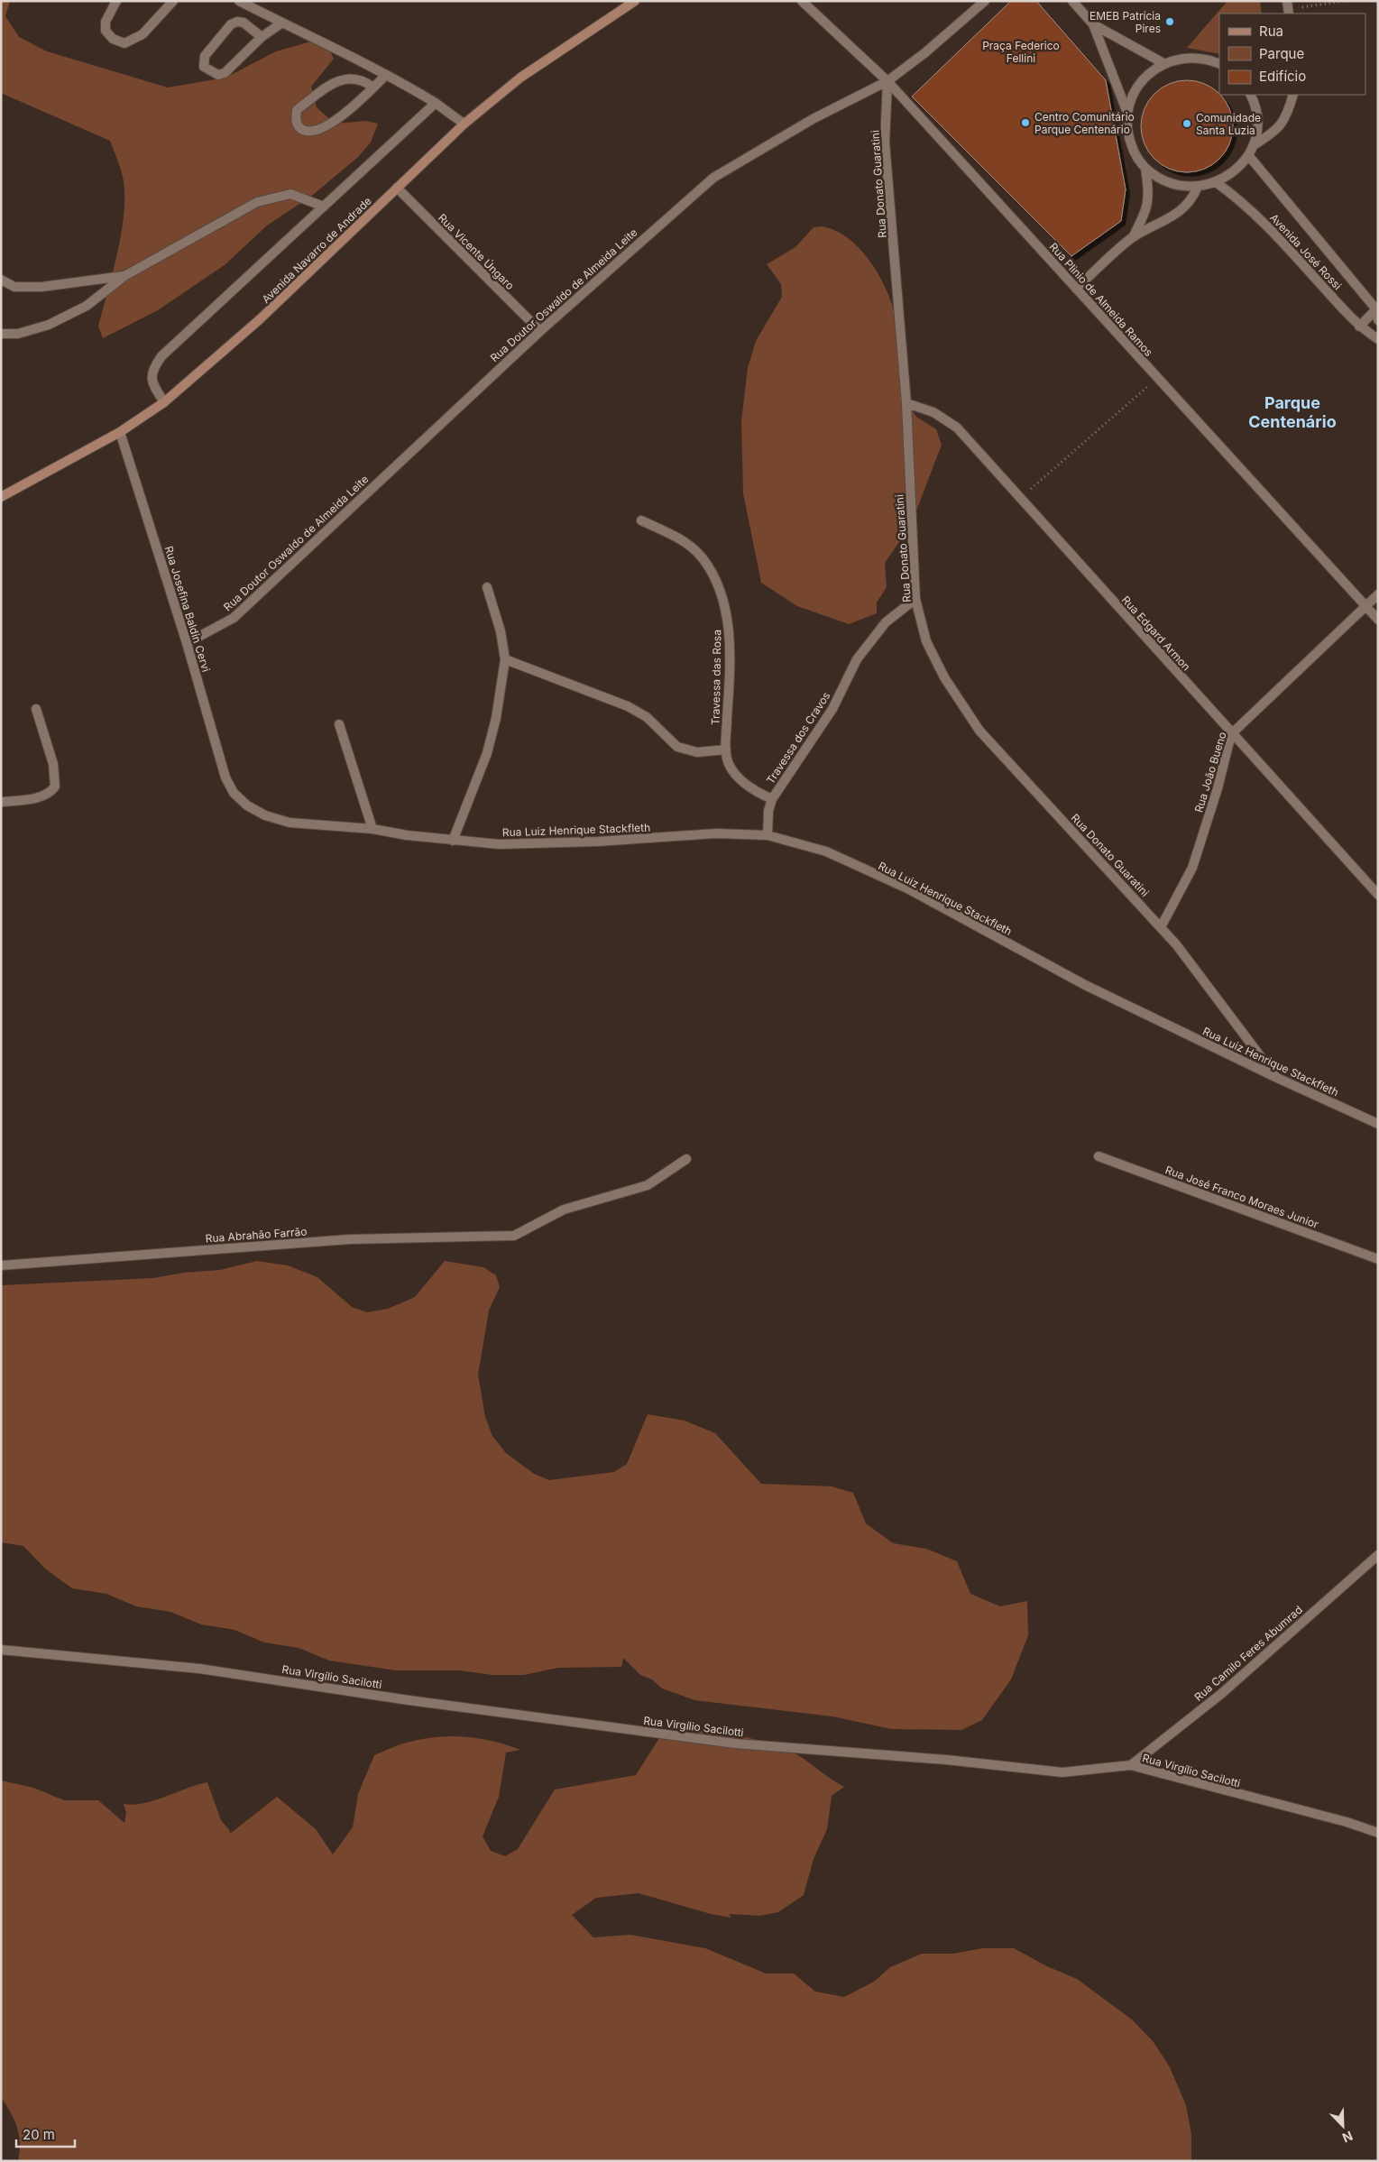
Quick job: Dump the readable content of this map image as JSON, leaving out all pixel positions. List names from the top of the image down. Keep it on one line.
{"streets":{"street":["Rua Donato Guaratini","Avenida Navarro de Andrade","Rua Vicente Úngaro","Avenida José Rossi","Rua Doutor Oswaldo de Almeida Leite","Rua Plinio de Almeida Ramos","Rua Josefina Baldin Cervi","Rua Edgard Armon","Travessa das Rosa","Travessa dos Cravos","Rua João Bueno","Rua Luiz Henrique Stackfleth","Rua José Franco Moraes Junior","Rua Abrahão Farrão","Rua Camilo Feres Abumrad","Rua Virgílio Sacilotti"]},"crossings":[["Rua Donato Guaratini","Rua Doutor Oswaldo de Almeida Leite"],["Rua Donato Guaratini","Rua Plinio de Almeida Ramos"],["Rua Donato Guaratini","Rua Edgard Armon"],["Rua Donato Guaratini","Travessa dos Cravos"],["Rua Donato Guaratini","Rua João Bueno"],["Rua Donato Guaratini","Rua Luiz Henrique Stackfleth"],["Avenida Navarro de Andrade","Rua Vicente Úngaro"],["Avenida Navarro de Andrade","Rua Josefina Baldin Cervi"],["Rua Vicente Úngaro","Rua Doutor Oswaldo de Almeida Leite"],["Rua Doutor Oswaldo de Almeida Leite","Rua Plinio de Almeida Ramos"],["Rua Doutor Oswaldo de Almeida Leite","Rua Josefina Baldin Cervi"],["Rua Plinio de Almeida Ramos","Rua João Bueno"],["Rua Josefina Baldin Cervi","Rua Luiz Henrique Stackfleth"],["Rua Edgard Armon","Rua João Bueno"],["Travessa das Rosa","Travessa dos Cravos"],["Travessa dos Cravos","Rua Luiz Henrique Stackfleth"],["Rua Camilo Feres Abumrad","Rua Virgílio Sacilotti"]],"districts":["Parque Centenário"],"parks":["Praça Federico Fellini"],"places":["EMEB Patrícia Pires","Centro Comunitário Parque Centenário","Comunidade Santa Luzia"],"legend":["Rua","Parque","Edifício"],"scale_bar":"20 m","north":"bottom right"}
